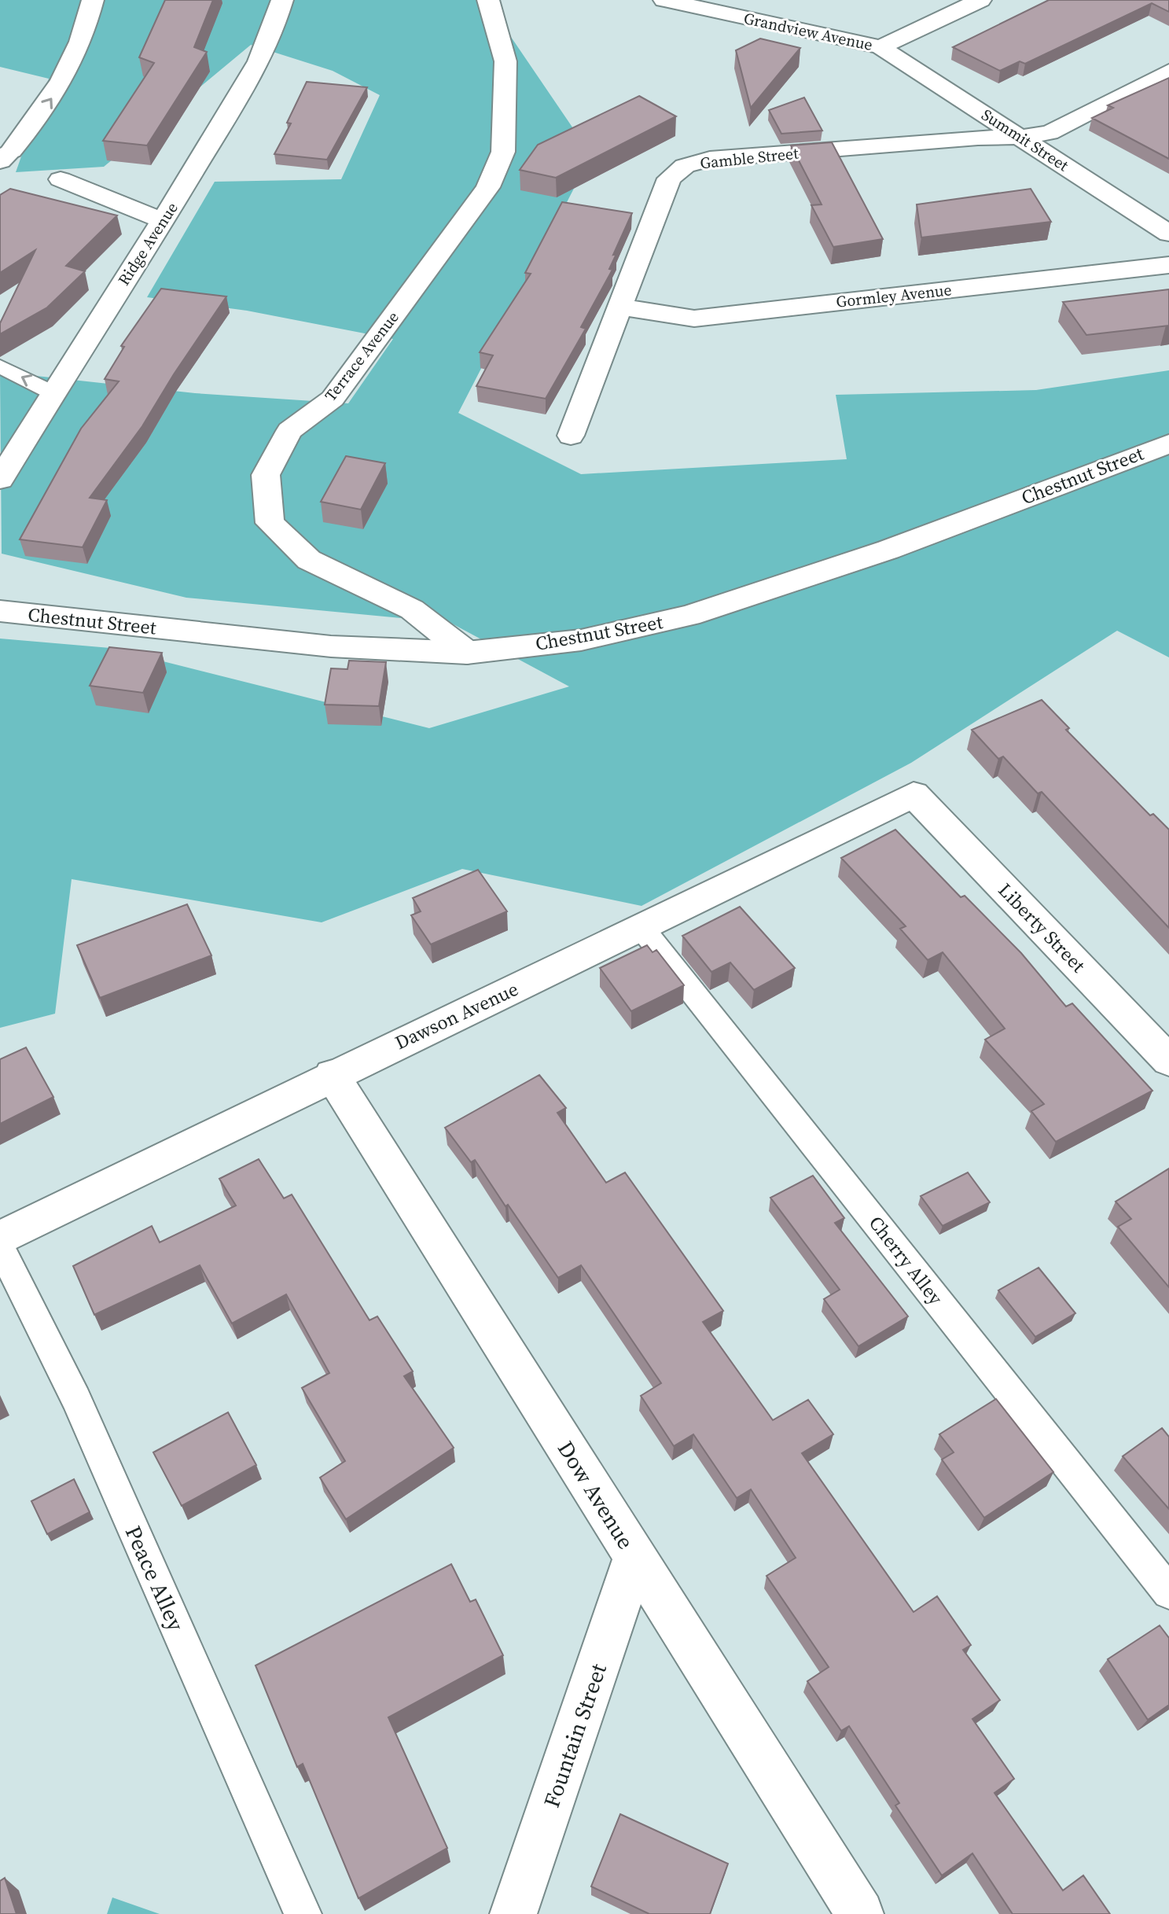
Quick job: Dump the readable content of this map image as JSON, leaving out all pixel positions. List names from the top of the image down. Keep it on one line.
{"streets":{"main road":["Grandview Avenue","Summit Street","Gamble Street","Ridge Avenue","Gormley Avenue","Terrace Avenue","Chestnut Street","Liberty Street","Dawson Avenue","Dow Avenue","Fountain Street"],"lane":["Cherry Alley","Peace Alley"]},"crossings":[["Grandview Avenue","Summit Street"],["Summit Street","Gamble Street"],["Gamble Street","Gormley Avenue"],["Terrace Avenue","Chestnut Street"],["Liberty Street","Dawson Avenue"],["Dawson Avenue","Cherry Alley"],["Dawson Avenue","Dow Avenue"],["Dow Avenue","Fountain Street"]]}
